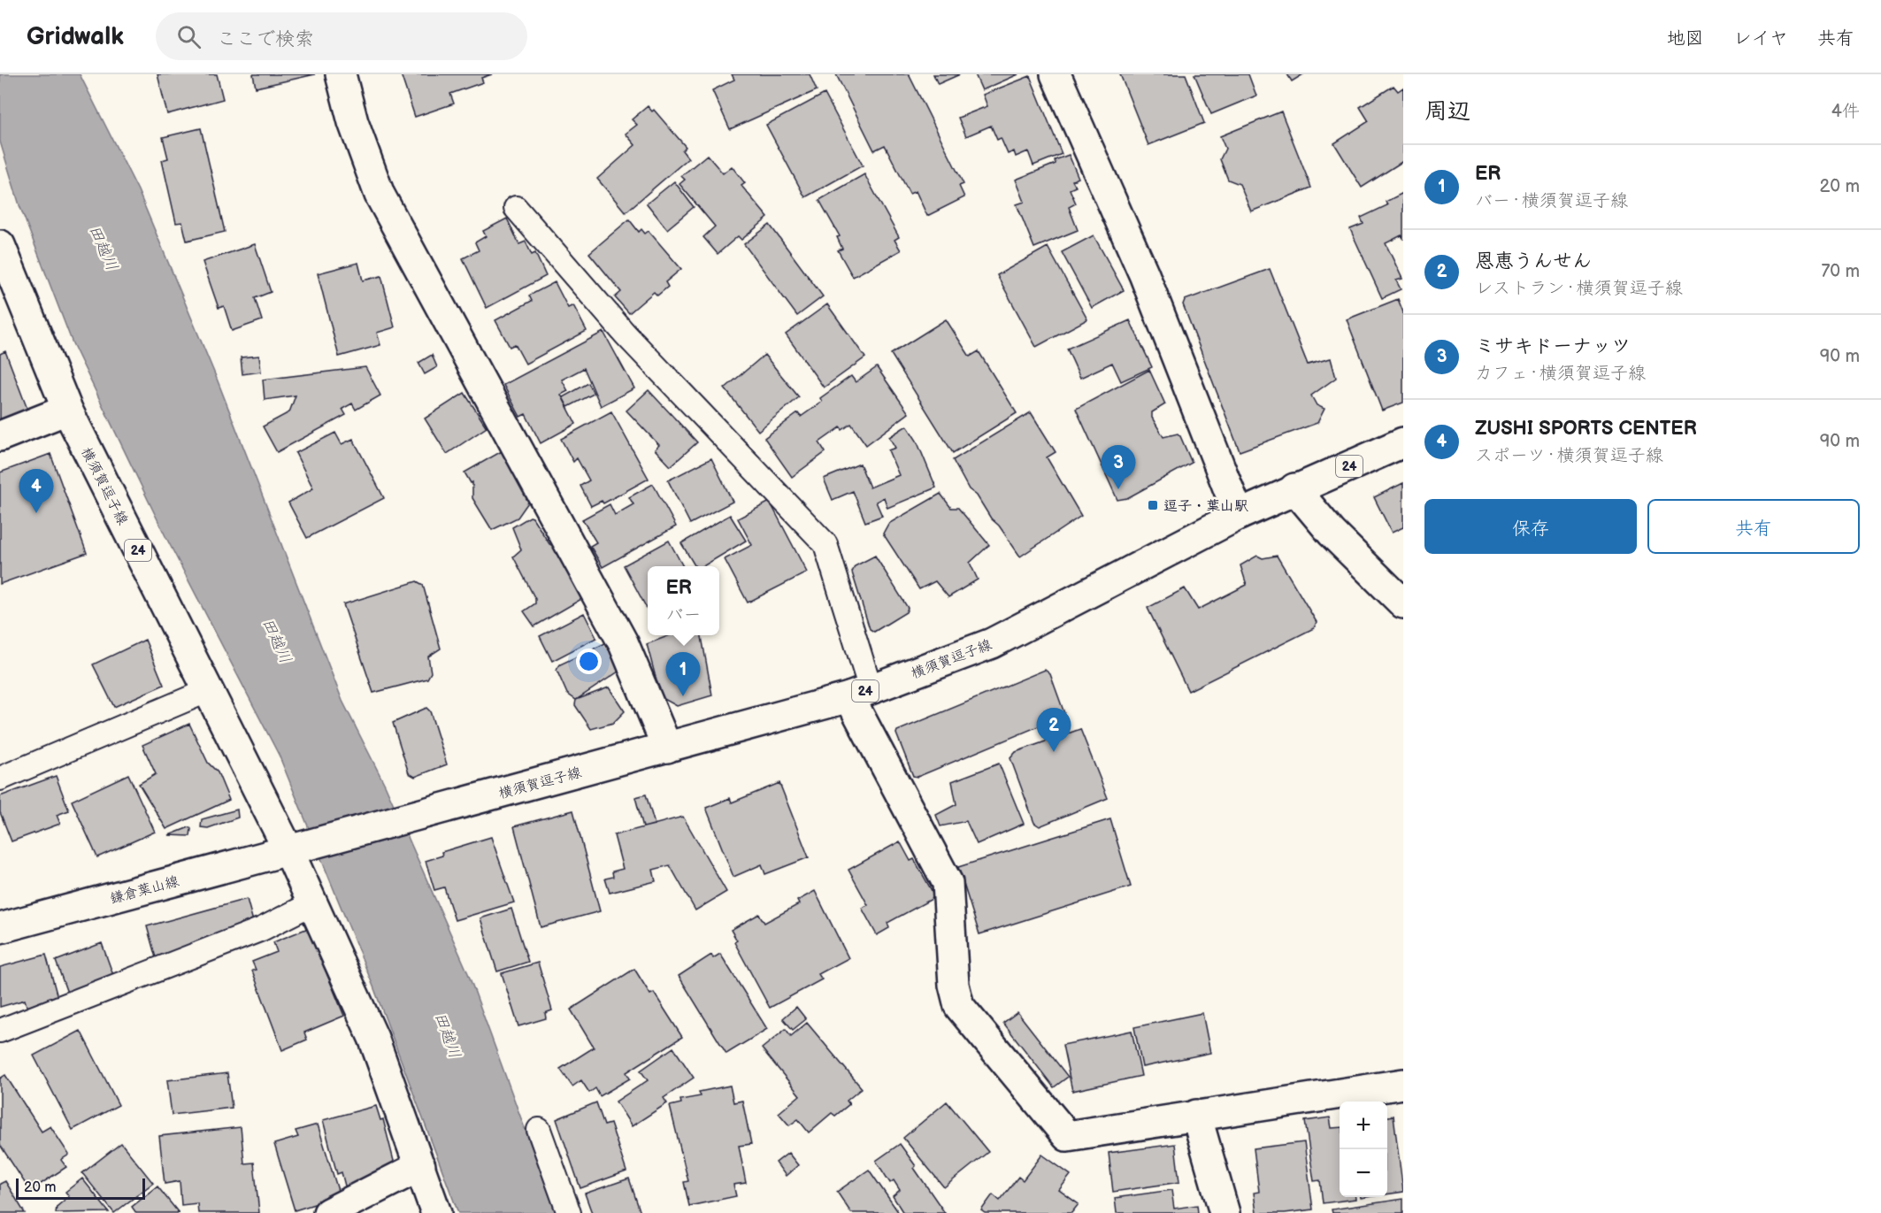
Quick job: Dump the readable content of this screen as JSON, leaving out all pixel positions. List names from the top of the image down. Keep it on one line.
{"streets":{"street":["24","横須賀逗子線","鎌倉葉山線"]},"crossings":[["横須賀逗子線","鎌倉葉山線"]],"water":["田越川"],"places":{"transit":["逗子・葉山駅"]},"scale_bar":"20 m","page":{"header":"Gridwalk","search":"ここで検索","nav":["地図","レイヤ","共有"],"heading":["周辺","4件"],"list":[{"mark":"1","name":"ER","note":"バー · 横須賀逗子線","value":"20 m"},{"mark":"2","name":"恩恵うんせん","note":"レストラン · 横須賀逗子線","value":"70 m"},{"mark":"3","name":"ミサキドーナッツ","note":"カフェ · 横須賀逗子線","value":"90 m"},{"mark":"4","name":"ZUSHI SPORTS CENTER","note":"スポーツ · 横須賀逗子線","value":"90 m"}],"pins":["3","4","1","2"],"buttons":["保存","共有"],"popup":["ER","バー"],"map_buttons":["+","−"],"scale":"20 m"}}
